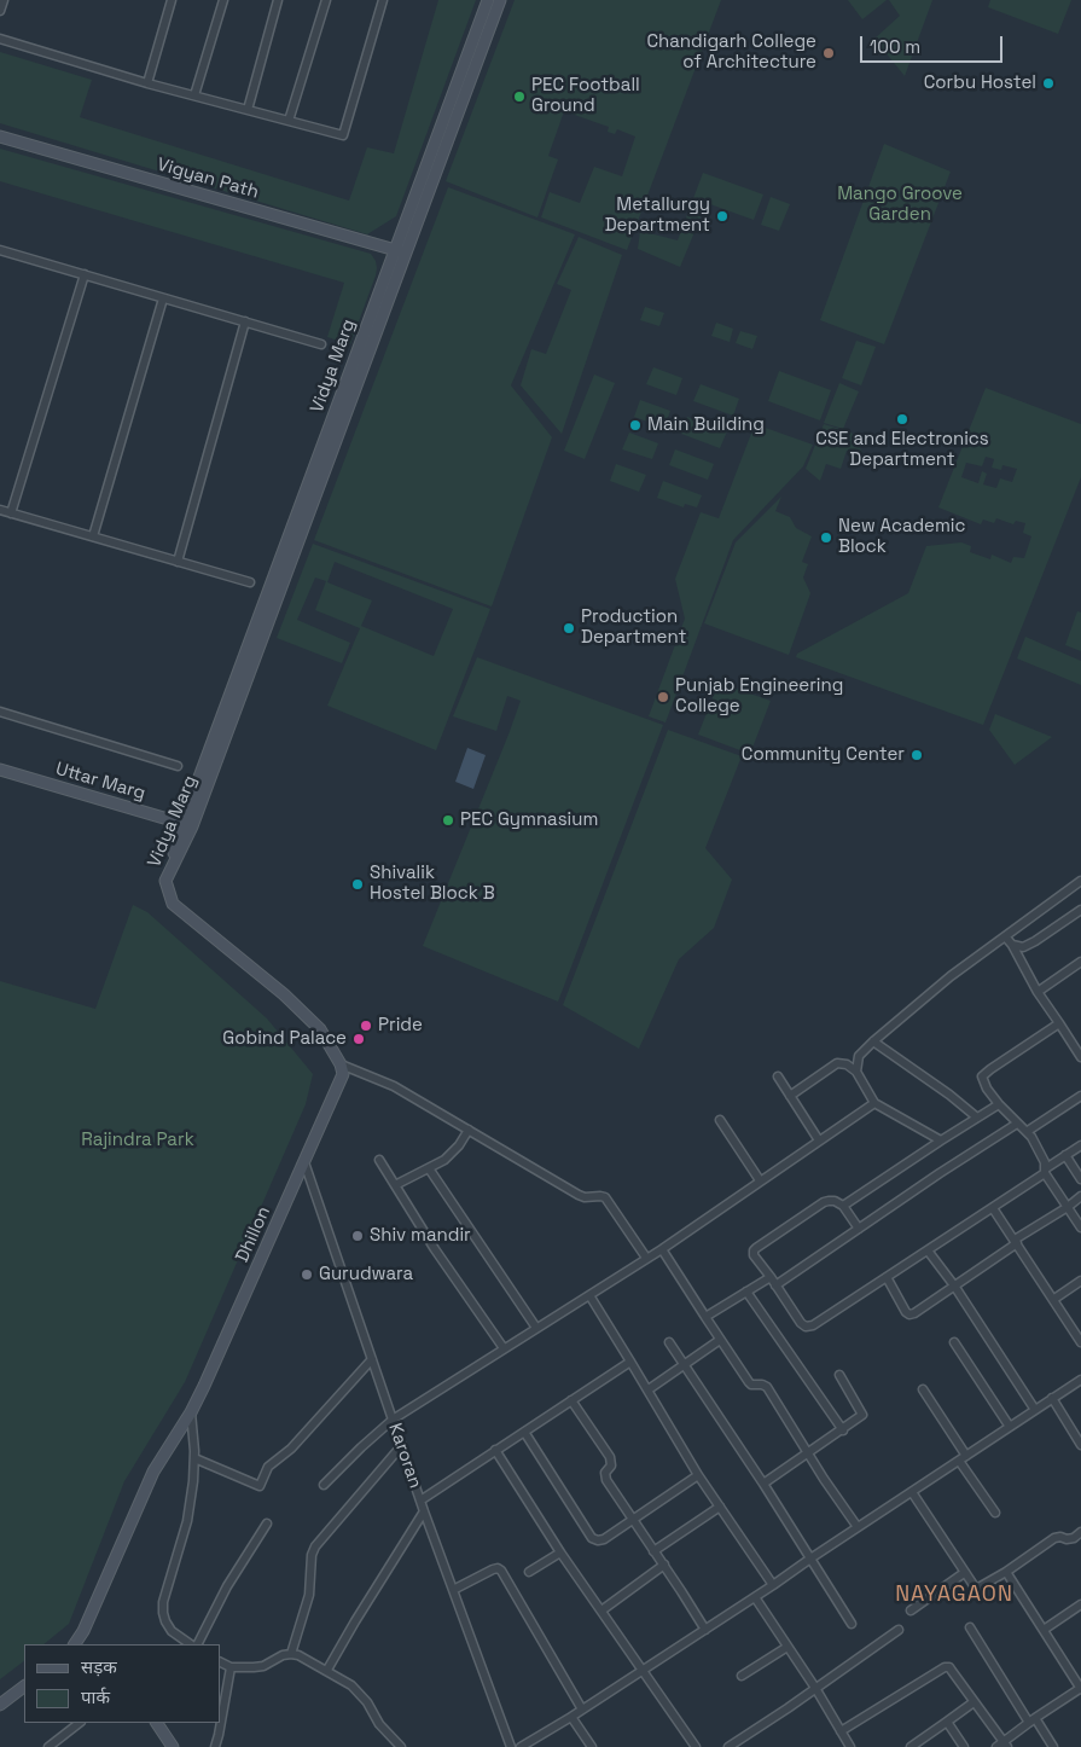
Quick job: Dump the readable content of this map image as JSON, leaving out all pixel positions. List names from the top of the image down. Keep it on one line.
{"streets":{"main road":["Vigyan Path","Vidya Marg","Uttar Marg","Dhillon"],"street":["Karoran"]},"crossings":[["Vigyan Path","Vidya Marg"],["Vidya Marg","Uttar Marg"],["Vidya Marg","Dhillon"],["Dhillon","Karoran"]],"districts":["NAYAGAON"],"parks":["Mango Groove Garden","Rajindra Park"],"places":["Chandigarh College of Architecture","Corbu Hostel","PEC Football Ground","Metallurgy Department","CSE and Electronics Department","Main Building","New Academic Block","Production Department","Punjab Engineering College","Community Center","PEC Gymnasium","Shivalik Hostel Block B","Pride","Gobind Palace","Shiv mandir","Gurudwara"],"legend":["सड़क","पार्क"],"scale_bar":"100 m"}
